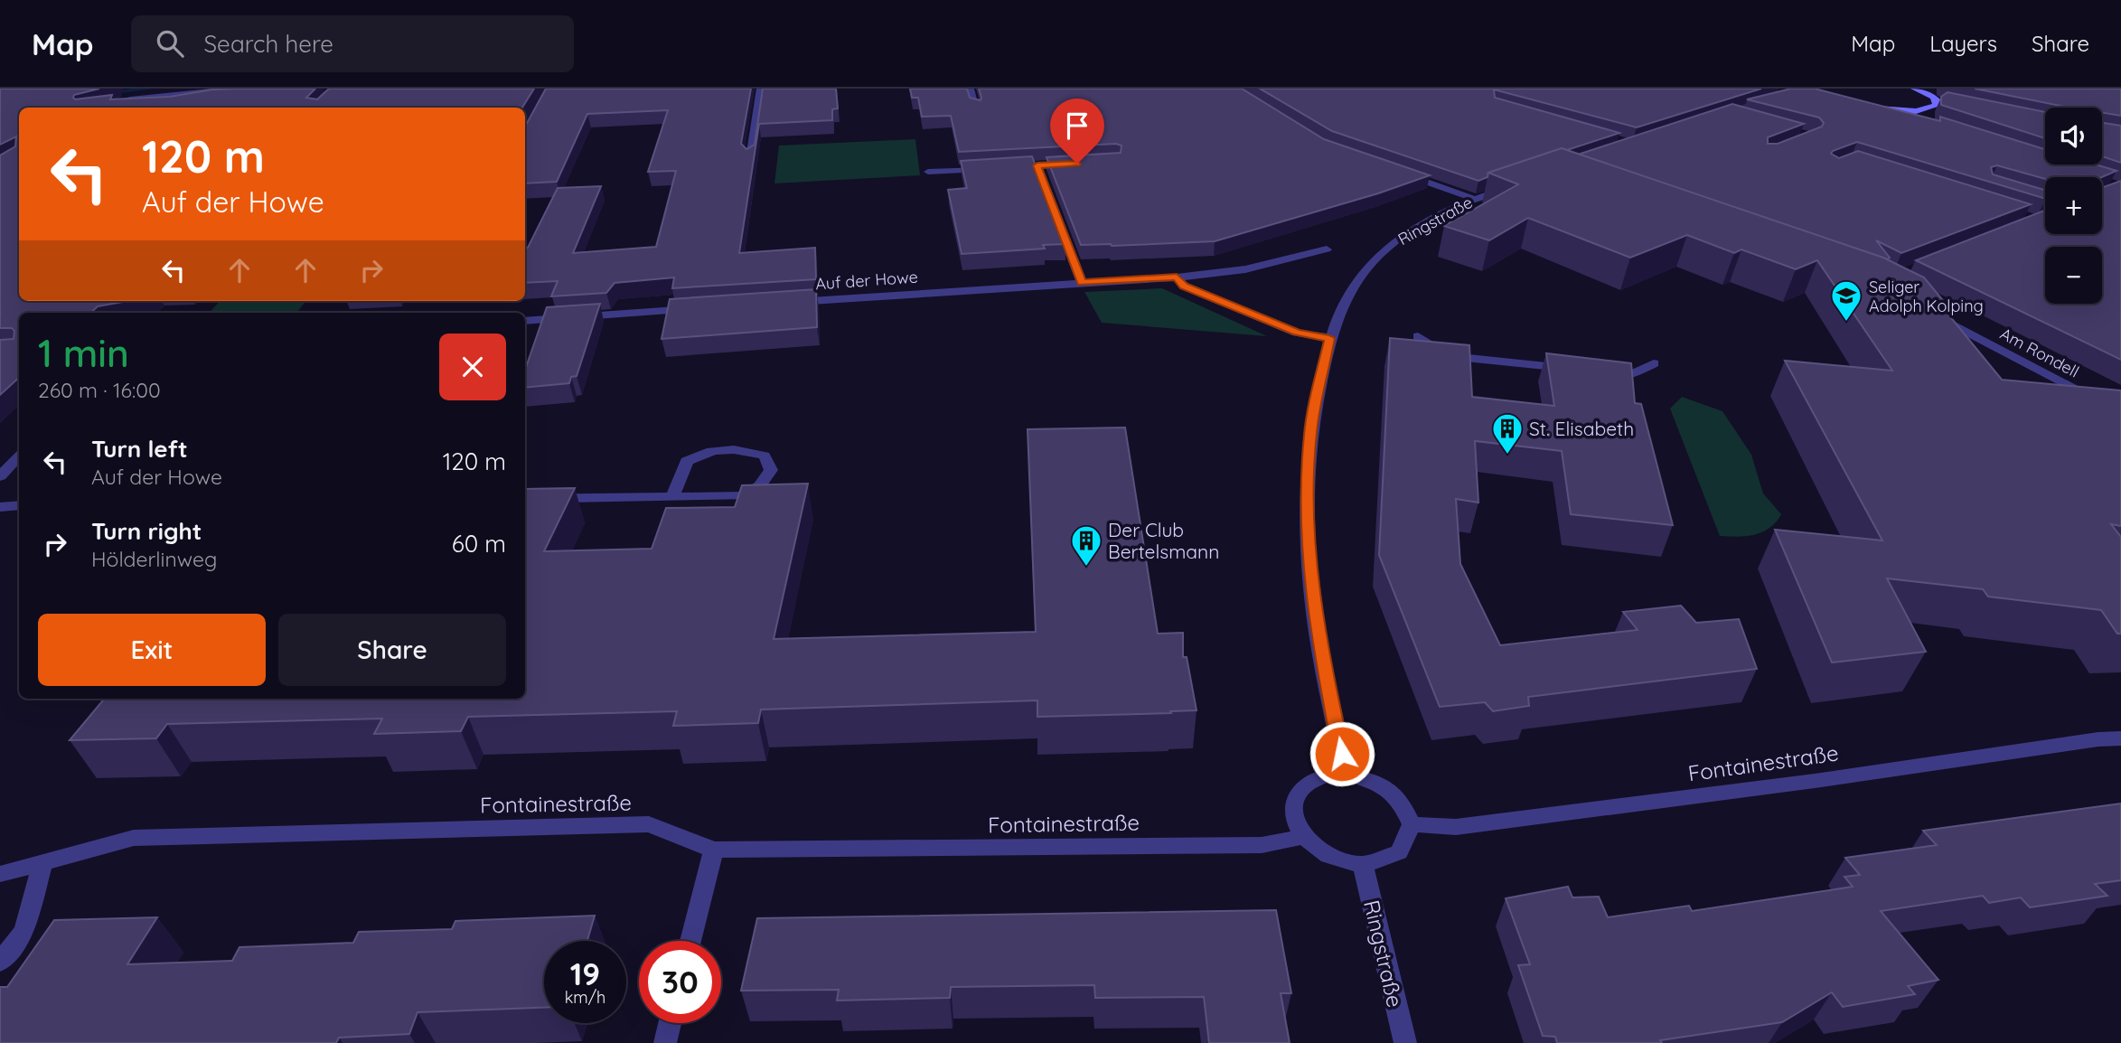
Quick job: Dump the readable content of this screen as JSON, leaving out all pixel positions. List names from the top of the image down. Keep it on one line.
{"streets":{"street":["Ringstraße","Auf der Howe","Am Rondell","Fontainestraße"]},"crossings":[["Ringstraße","Fontainestraße"]],"places":{"school or university":["Seliger Adolph Kolping"],"building":["St. Elisabeth","Der Club Bertelsmann"]},"page":{"header":"Map","search":"Search here","nav":["Map","Layers","Share"],"map_buttons":["+","−"],"turn":["120 m","Auf der Howe"],"heading":["1 min","260 m · 16:00"],"list":[{"name":"Turn left","note":"Auf der Howe","value":"120 m"},{"name":"Turn right","note":"Hölderlinweg","value":"60 m"}],"buttons":["Exit","Share"],"speed":"19 km/h","limit":"30"}}
